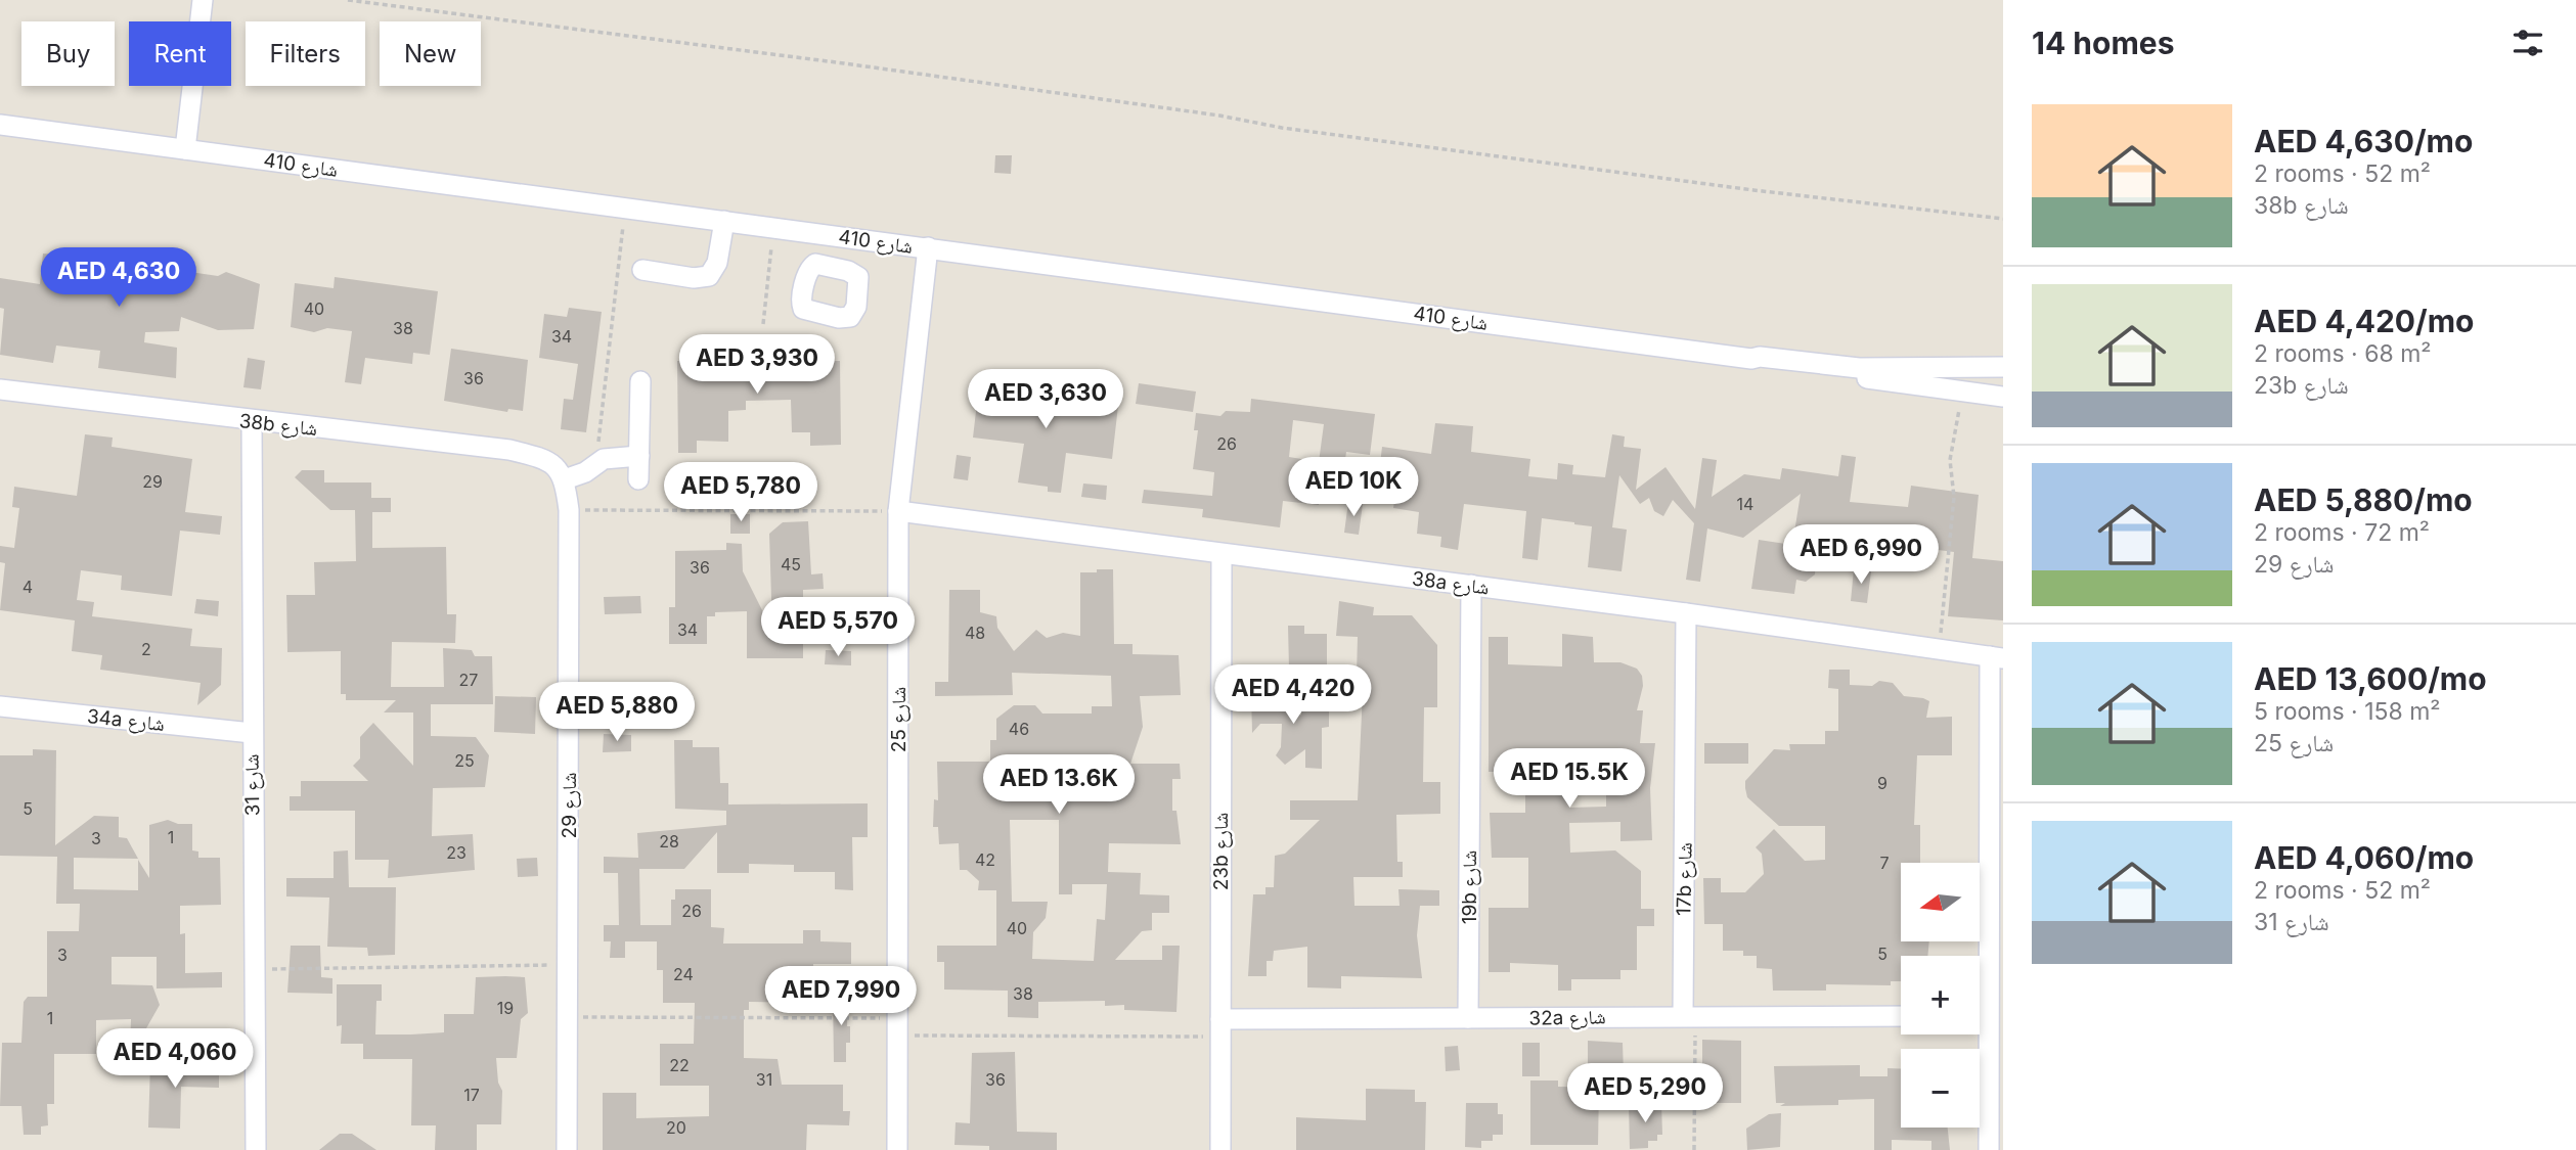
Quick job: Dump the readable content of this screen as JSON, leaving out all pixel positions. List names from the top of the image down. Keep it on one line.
{"streets":{"street":["شارع 410","38b شارع","38a شارع","34a شارع","شارع 25","شارع 31","شارع 29","23b شارع","17b شارع","19b شارع","32a شارع"]},"crossings":[["شارع 410","شارع 25"],["38b شارع","شارع 31"],["38b شارع","شارع 29"],["38a شارع","شارع 25"],["38a شارع","23b شارع"],["38a شارع","17b شارع"],["38a شارع","19b شارع"],["34a شارع","شارع 31"],["23b شارع","32a شارع"],["17b شارع","32a شارع"],["19b شارع","32a شارع"]],"house_numbers":["40","38","34","36","26","29","14","45","36","4","34","48","2","27","46","25","9","5","1","3","28","23","42","7","26","40","5","3","24","38","19","1","22","31","36","17","20"],"north":"left","page":{"heading":"14 homes","chip":["Buy","Rent","Filters","New"],"list":[{"name":"AED 4,630/mo","note":"2 rooms · 52 m² · 38b شارع"},{"name":"AED 4,420/mo","note":"2 rooms · 68 m² · 23b شارع"},{"name":"AED 5,880/mo","note":"2 rooms · 72 m² · شارع 29"},{"name":"AED 13,600/mo","note":"5 rooms · 158 m² · شارع 25"},{"name":"AED 4,060/mo","note":"2 rooms · 52 m² · شارع 31"}],"price":["AED 4,630","AED 3,930","AED 3,630","AED 10K","AED 5,780","AED 6,990","AED 5,570","AED 4,420","AED 5,880","AED 15.5K","AED 13.6K","AED 7,990","AED 4,060","AED 5,290"],"map_buttons":["+","−"]}}
